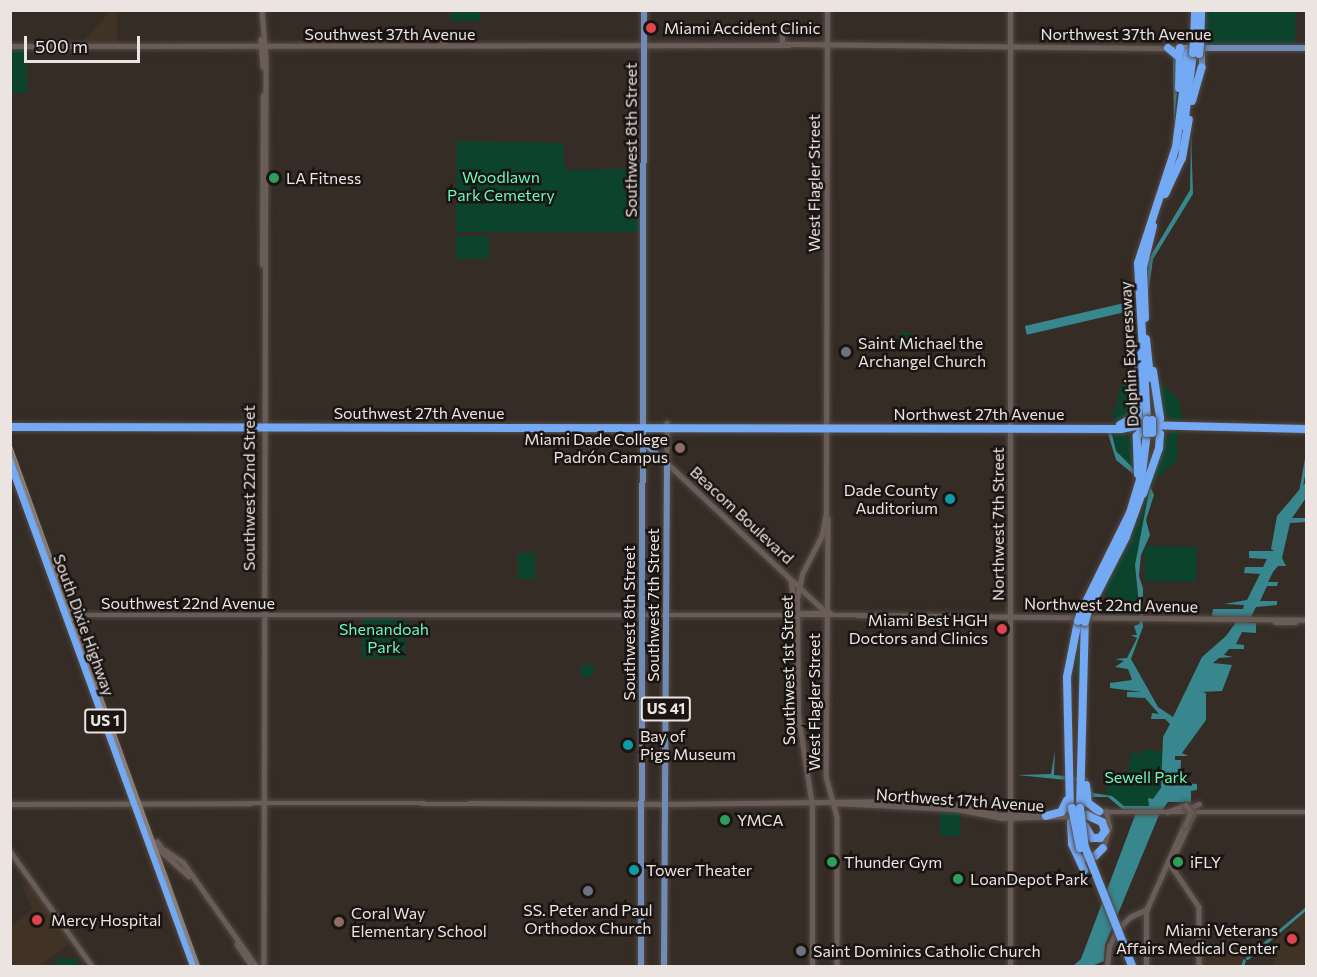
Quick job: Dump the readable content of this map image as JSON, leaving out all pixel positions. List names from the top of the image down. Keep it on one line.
{"streets":{"highway":["Dolphin Expressway","Southwest 27th Avenue","Northwest 27th Avenue","South Dixie Highway","US 1"],"main road":["Southwest 37th Avenue","Northwest 37th Avenue","Southwest 8th Street","West Flagler Street","Southwest 22nd Street","Beacom Boulevard","Northwest 7th Street","Southwest 22nd Avenue","Southwest 7th Street","Northwest 22nd Avenue","Southwest 1st Street","US 41","Northwest 17th Avenue"]},"crossings":[["Southwest 37th Avenue","Northwest 37th Avenue"],["Southwest 37th Avenue","Southwest 8th Street"],["Southwest 37th Avenue","West Flagler Street"],["Southwest 37th Avenue","Southwest 22nd Street"],["Northwest 37th Avenue","West Flagler Street"],["Northwest 37th Avenue","Dolphin Expressway"],["Northwest 37th Avenue","Northwest 7th Street"],["Southwest 8th Street","Southwest 27th Avenue"],["Southwest 8th Street","Beacom Boulevard"],["Southwest 8th Street","Southwest 22nd Avenue"],["Southwest 8th Street","Northwest 17th Avenue"],["West Flagler Street","Southwest 27th Avenue"],["West Flagler Street","Northwest 27th Avenue"],["West Flagler Street","Beacom Boulevard"],["West Flagler Street","Southwest 22nd Avenue"],["West Flagler Street","Northwest 22nd Avenue"],["West Flagler Street","Southwest 1st Street"],["West Flagler Street","Northwest 17th Avenue"],["Dolphin Expressway","Northwest 27th Avenue"],["Dolphin Expressway","Northwest 17th Avenue"],["Southwest 27th Avenue","Northwest 27th Avenue"],["Southwest 27th Avenue","Southwest 22nd Street"],["Southwest 27th Avenue","Southwest 7th Street"],["Northwest 27th Avenue","Northwest 7th Street"],["Southwest 22nd Street","Southwest 22nd Avenue"],["Southwest 22nd Street","Northwest 17th Avenue"],["Beacom Boulevard","Southwest 22nd Avenue"],["Beacom Boulevard","Southwest 7th Street"],["Beacom Boulevard","Northwest 22nd Avenue"],["Beacom Boulevard","Southwest 1st Street"],["Northwest 7th Street","Northwest 22nd Avenue"],["Northwest 7th Street","Northwest 17th Avenue"],["Southwest 22nd Avenue","Southwest 7th Street"],["Southwest 22nd Avenue","Northwest 22nd Avenue"],["Southwest 22nd Avenue","South Dixie Highway"],["Southwest 22nd Avenue","Southwest 1st Street"],["Southwest 7th Street","Northwest 17th Avenue"],["South Dixie Highway","Northwest 17th Avenue"],["Southwest 1st Street","Northwest 17th Avenue"]],"parks":["Woodlawn Park Cemetery","Shenandoah Park","Sewell Park"],"places":["Miami Accident Clinic","LA Fitness","Saint Michael the Archangel Church","Miami Dade College Padrón Campus","Dade County Auditorium","Miami Best HGH Doctors and Clinics","Bay of Pigs Museum","YMCA","Thunder Gym","iFLY","Tower Theater","LoanDepot Park","SS. Peter and Paul Orthodox Church","Mercy Hospital","Coral Way Elementary School","Miami Veterans Affairs Medical Center","Saint Dominics Catholic Church"],"scale_bar":"500 m"}
